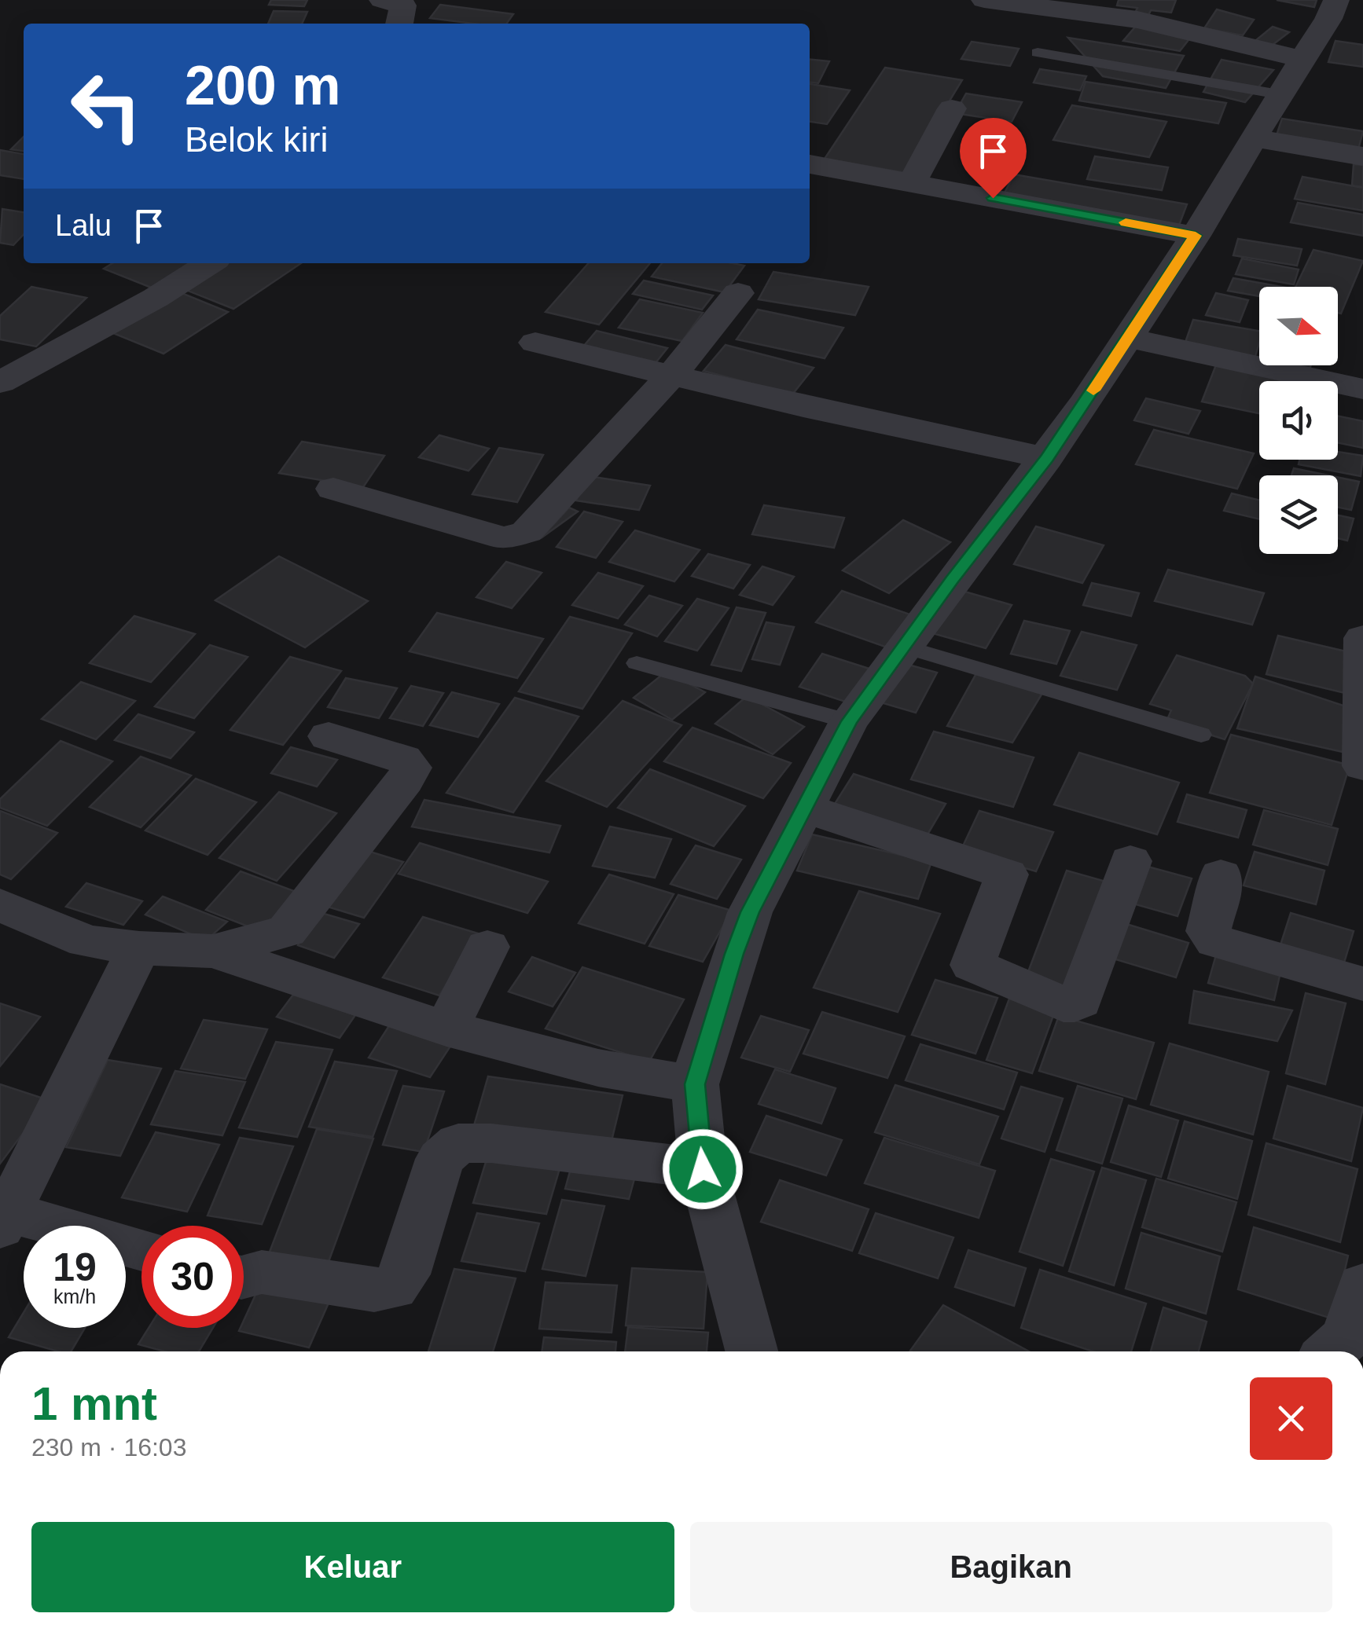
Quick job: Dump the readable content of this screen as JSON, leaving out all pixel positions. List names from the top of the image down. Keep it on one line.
{"north":"right","page":{"turn":["200 m","Belok kiri"],"then":"Lalu","speed":"19 km/h","limit":"30","heading":["1 mnt","230 m · 16:03"],"buttons":["Keluar","Bagikan"]}}
